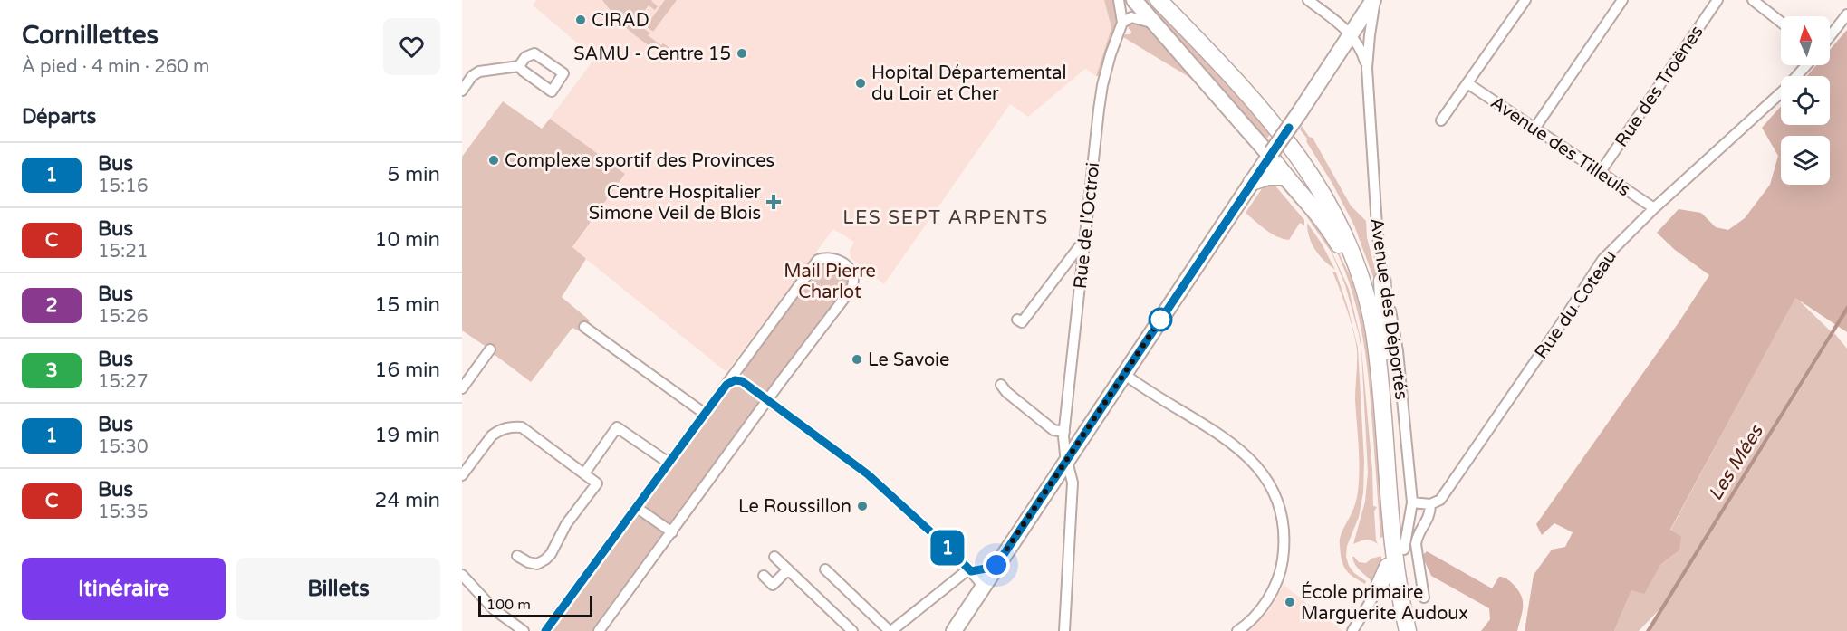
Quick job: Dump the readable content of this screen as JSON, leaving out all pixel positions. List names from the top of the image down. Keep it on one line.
{"streets":{"highway":["Avenue des Déportés"],"street":["Rue des Troënes","Avenue des Tilleuls","Rue de l'Octroi","Rue du Coteau"]},"crossings":[["Rue des Troënes","Avenue des Tilleuls"],["Avenue des Tilleuls","Rue du Coteau"]],"districts":["LES SEPT ARPENTS"],"water":["Les Mées"],"parks":["Mail Pierre Charlot"],"places":{"other":["CIRAD","SAMU - Centre 15","Hopital Départemental du Loir et Cher","Complexe sportif des Provinces","Le Savoie","Le Roussillon","École primaire Marguerite Audoux"],"health":["Centre Hospitalier Simone Veil de Blois"]},"lines":["bus line 1"],"scale_bar":"100 m","north":"top","page":{"heading":[["Cornillettes","À pied · 4 min · 260 m"],"Départs"],"on_map":"1","list":[{"mark":"1","name":"Bus","note":"15:16","value":"5 min"},{"mark":"C","name":"Bus","note":"15:21","value":"10 min"},{"mark":"2","name":"Bus","note":"15:26","value":"15 min"},{"mark":"3","name":"Bus","note":"15:27","value":"16 min"},{"mark":"1","name":"Bus","note":"15:30","value":"19 min"},{"mark":"C","name":"Bus","note":"15:35","value":"24 min"}],"buttons":["Itinéraire","Billets"],"scale":"100 m"}}
